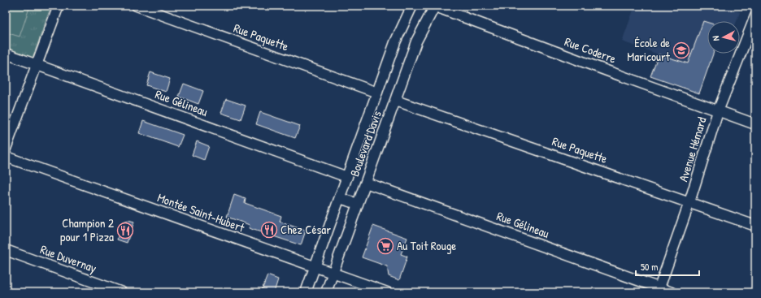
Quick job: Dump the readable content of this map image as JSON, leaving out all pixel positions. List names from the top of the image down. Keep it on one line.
{"streets":{"street":["Rue Paquette","Rue Coderre","Rue Gélineau","Boulevard Davis","Avenue Hémard","Montée Saint-Hubert","Rue Duvernay"]},"crossings":[["Rue Paquette","Boulevard Davis"],["Rue Paquette","Avenue Hémard"],["Rue Coderre","Boulevard Davis"],["Rue Coderre","Avenue Hémard"],["Rue Gélineau","Boulevard Davis"],["Rue Gélineau","Avenue Hémard"],["Boulevard Davis","Montée Saint-Hubert"]],"places":{"school or university":["École de Maricourt"],"restaurant":["Chez César","Champion 2 pour 1 Pizza"],"supermarket":["Au Toit Rouge"]},"scale_bar":"50 m","north":"left"}
